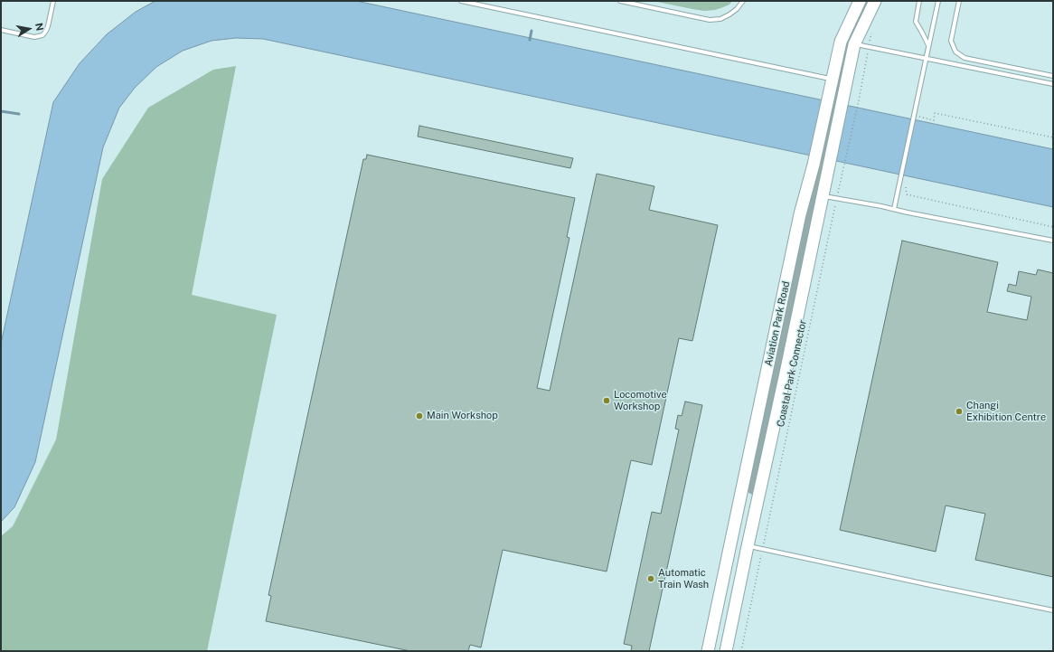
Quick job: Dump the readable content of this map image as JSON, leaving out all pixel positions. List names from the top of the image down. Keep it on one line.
{"streets":{"main road":["Aviation Park Road"],"path":["Coastal Park Connector"]},"places":["Locomotive Workshop","Changi Exhibition Centre","Main Workshop","Automatic Train Wash"],"north":"right"}
